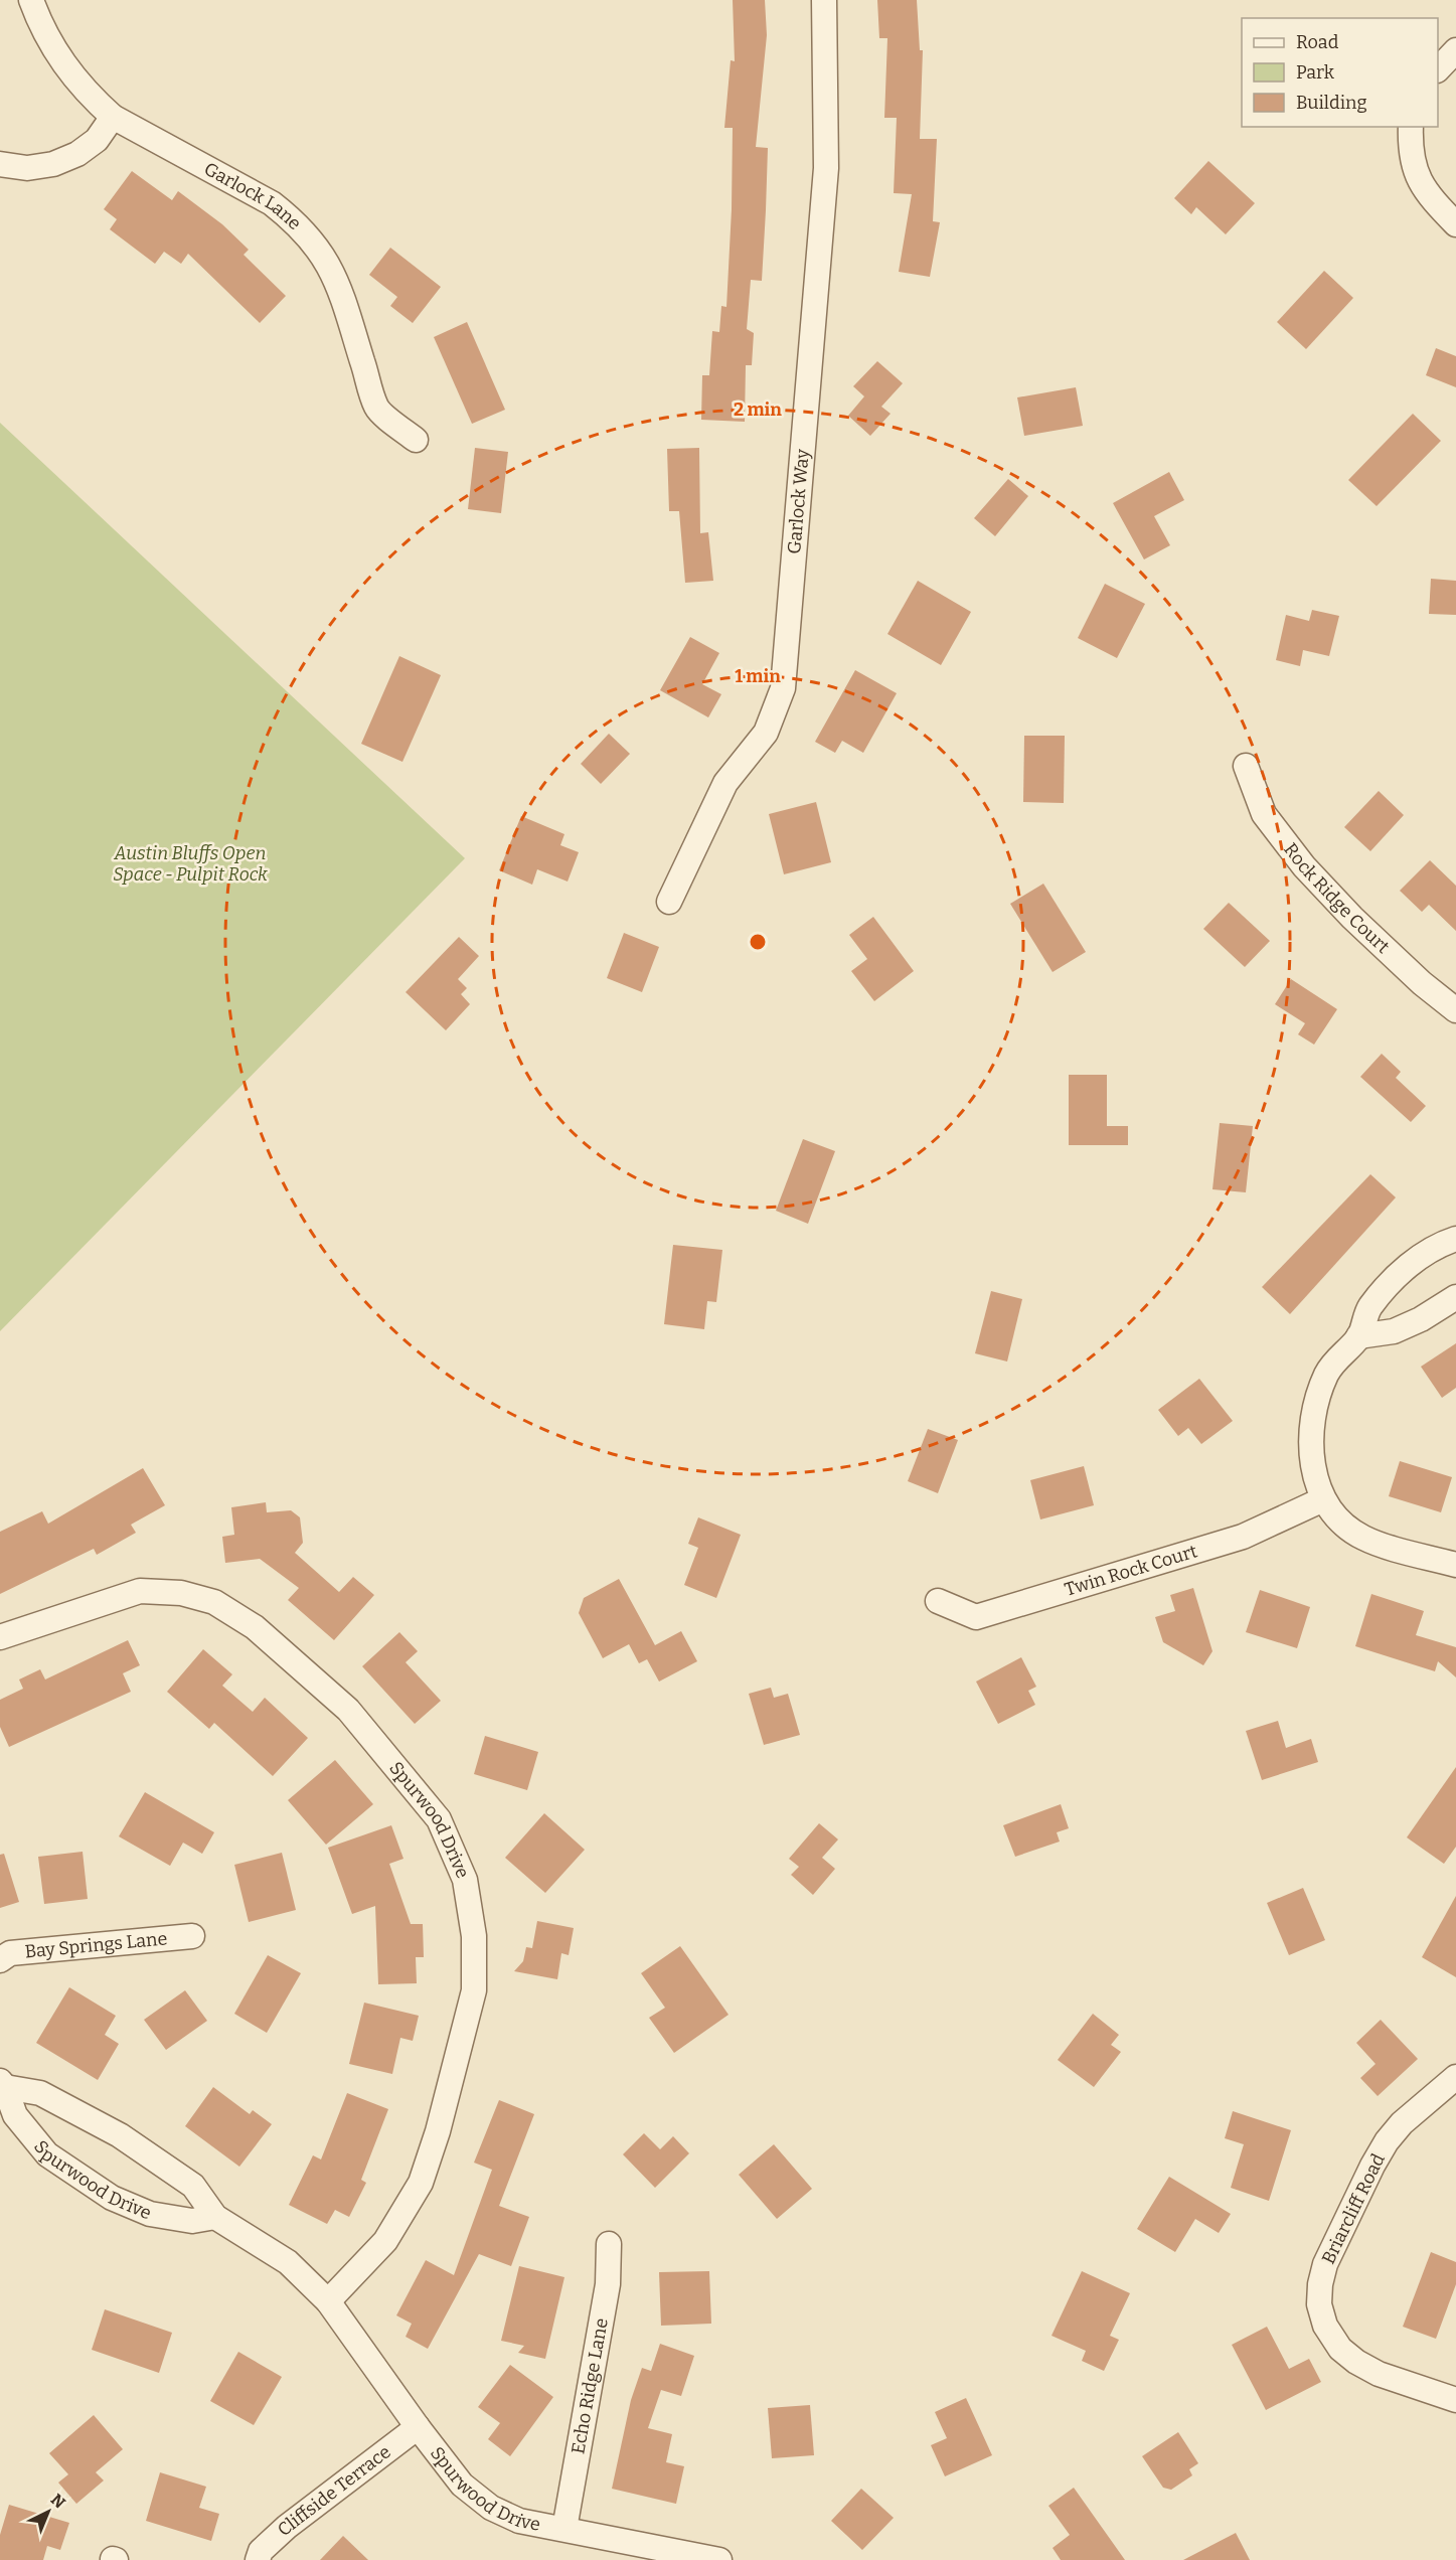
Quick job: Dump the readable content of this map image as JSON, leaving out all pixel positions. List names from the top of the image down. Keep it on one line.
{"streets":{"street":["Garlock Lane","Garlock Way","Rock Ridge Court","Twin Rock Court","Spurwood Drive","Bay Springs Lane","Briarcliff Road","Echo Ridge Lane","Cliffside Terrace"]},"crossings":[["Spurwood Drive","Echo Ridge Lane"],["Spurwood Drive","Cliffside Terrace"]],"parks":["Austin Bluffs Open Space - Pulpit Rock"],"legend":["Road","Park","Building"],"north":"top right","rings":["2 min","1 min"]}
